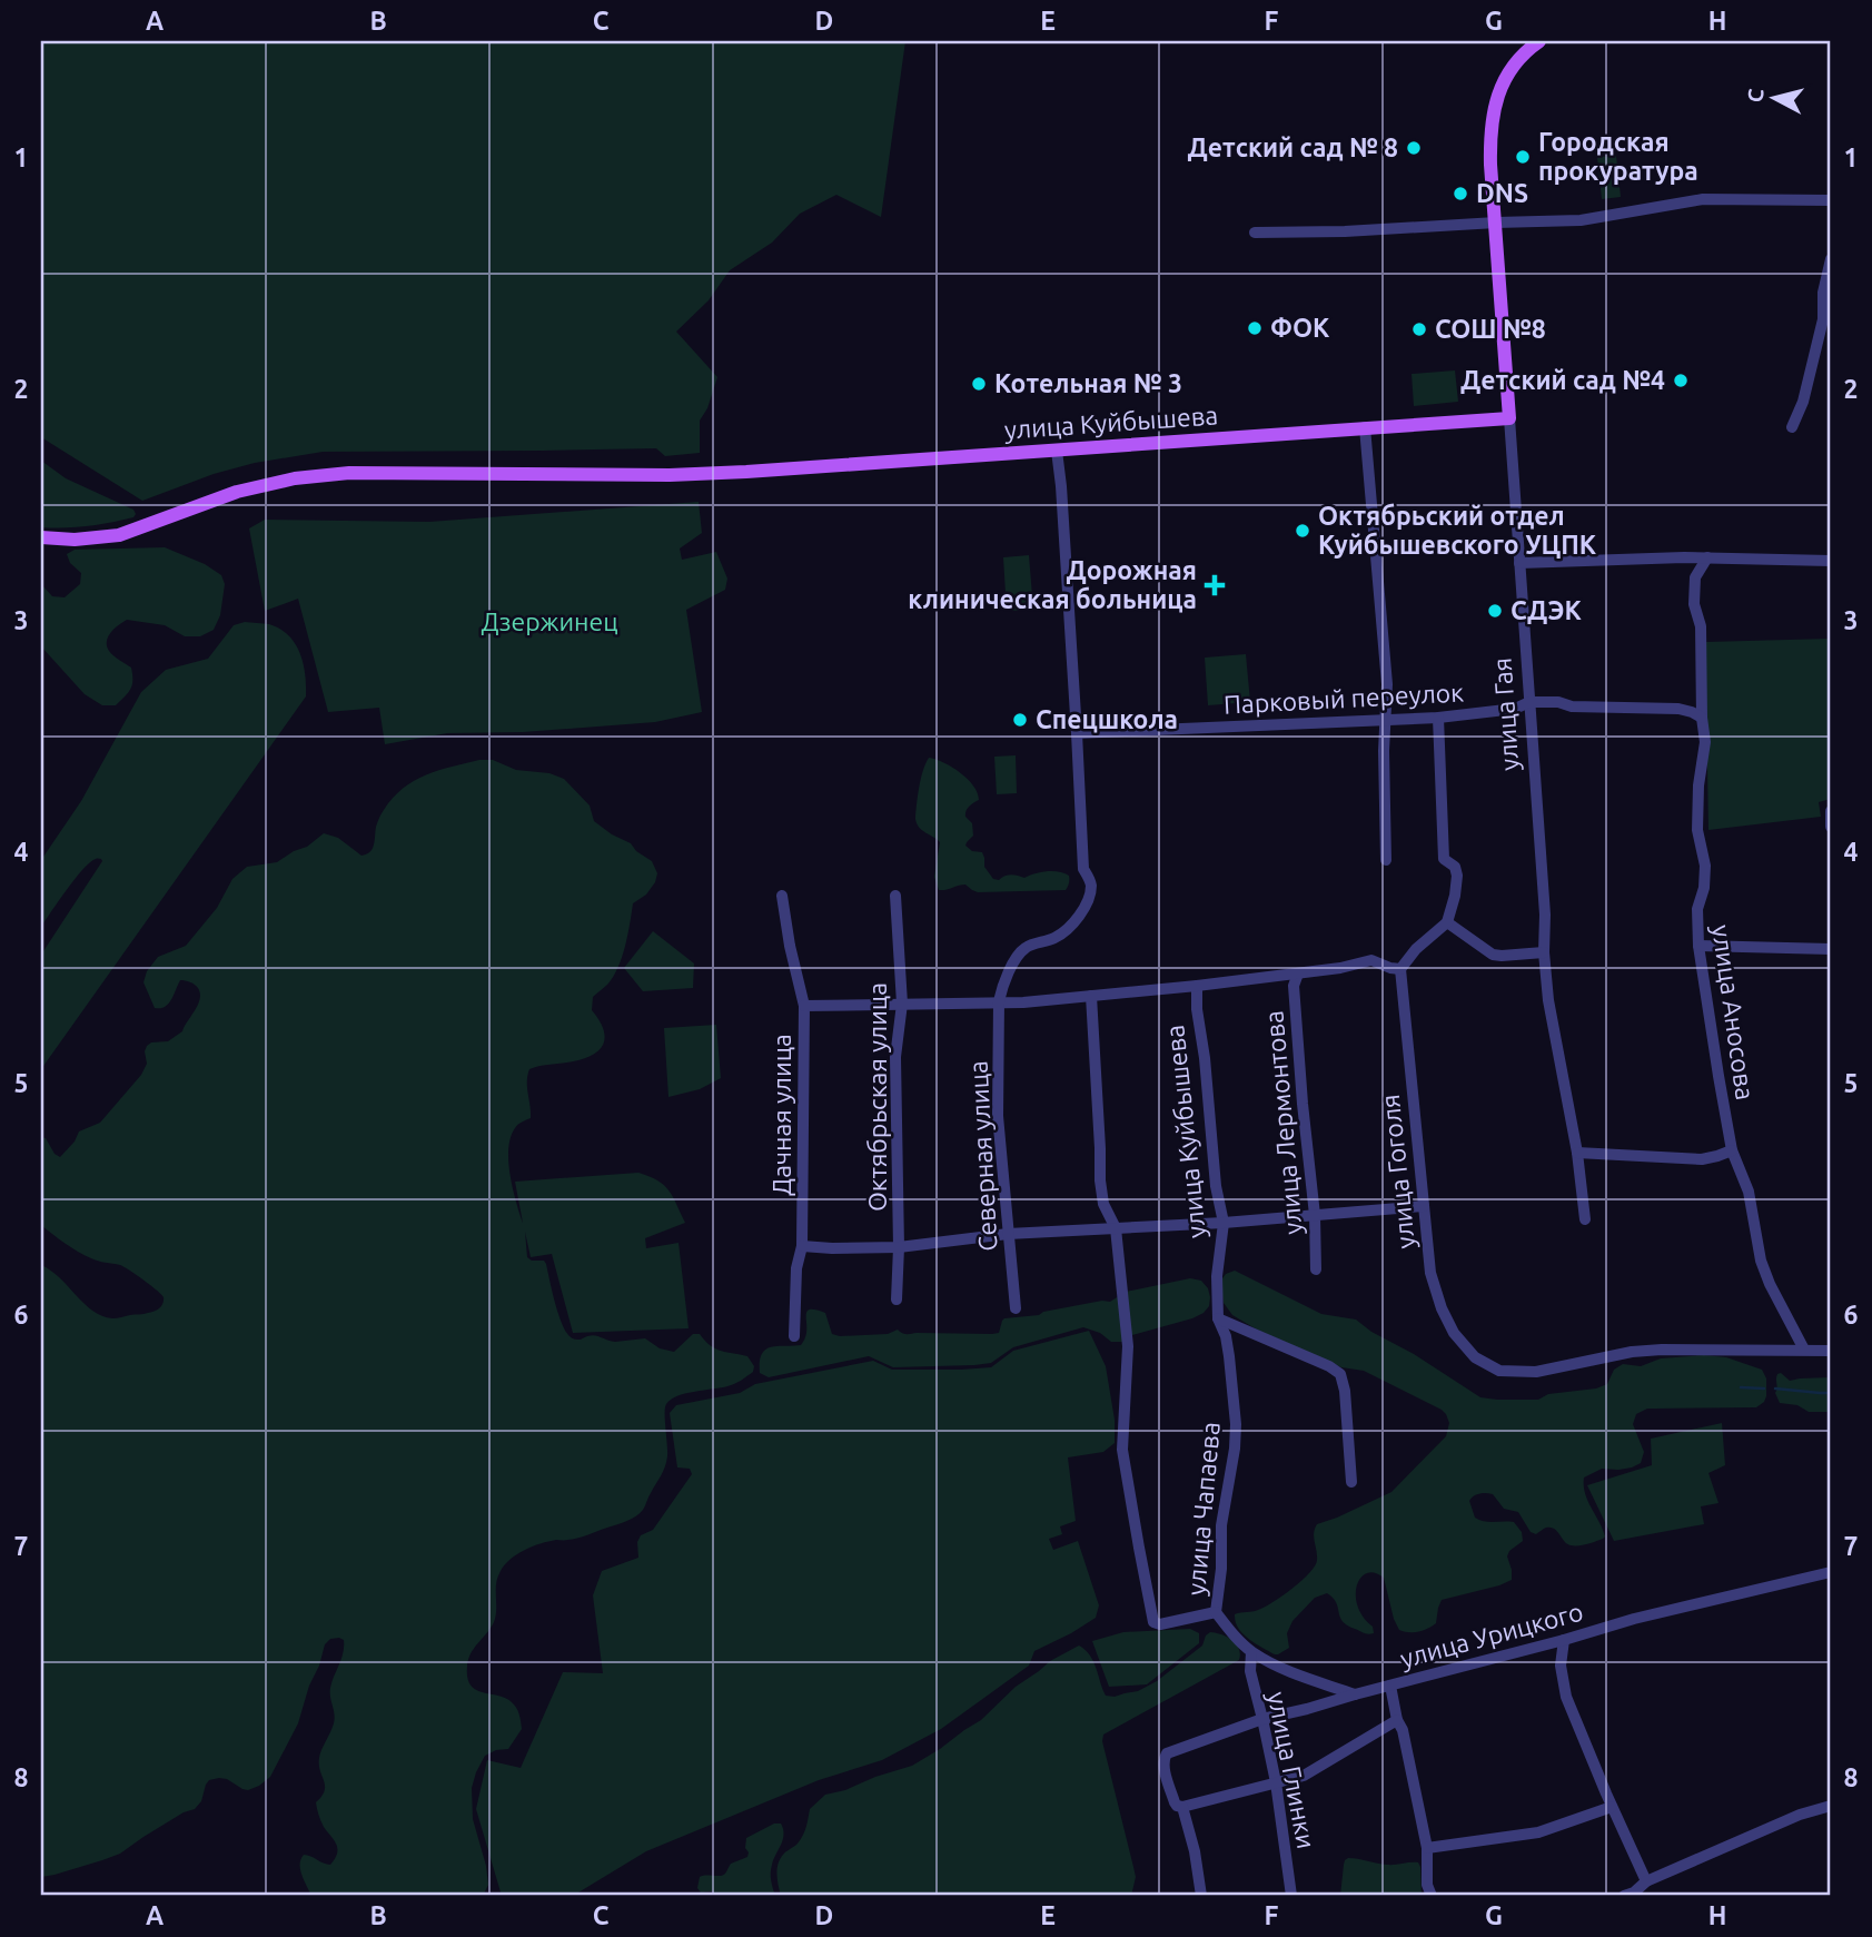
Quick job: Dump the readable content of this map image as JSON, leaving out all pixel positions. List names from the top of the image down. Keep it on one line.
{"streets":{"main road":["улица Куйбышева","улица Гая"],"street":["Парковый переулок","улица Аносова","Октябрьская улица","Дачная улица","улица Лермонтова","Северная улица","улица Гоголя","улица Чапаева","улица Урицкого","улица Глинки"]},"crossings":[["улица Куйбышева","улица Гая"],["улица Куйбышева","улица Чапаева"],["Парковый переулок","улица Гая"],["Парковый переулок","улица Аносова"],["улица Аносова","улица Гоголя"],["улица Урицкого","улица Глинки"]],"parks":["Дзержинец"],"places":{"other":["Детский сад № 8","Городская прокуратура","DNS","ФОК","СОШ №8","Детский сад №4","Котельная № 3","Октябрьский отдел Куйбышевского УЦПК","СДЭК","Спецшкола"],"health":["Дорожная клиническая больница"]},"north":"left","grid":{"columns":["A","B","C","D","E","F","G","H"],"rows":["1","2","3","4","5","6","7","8"]}}
